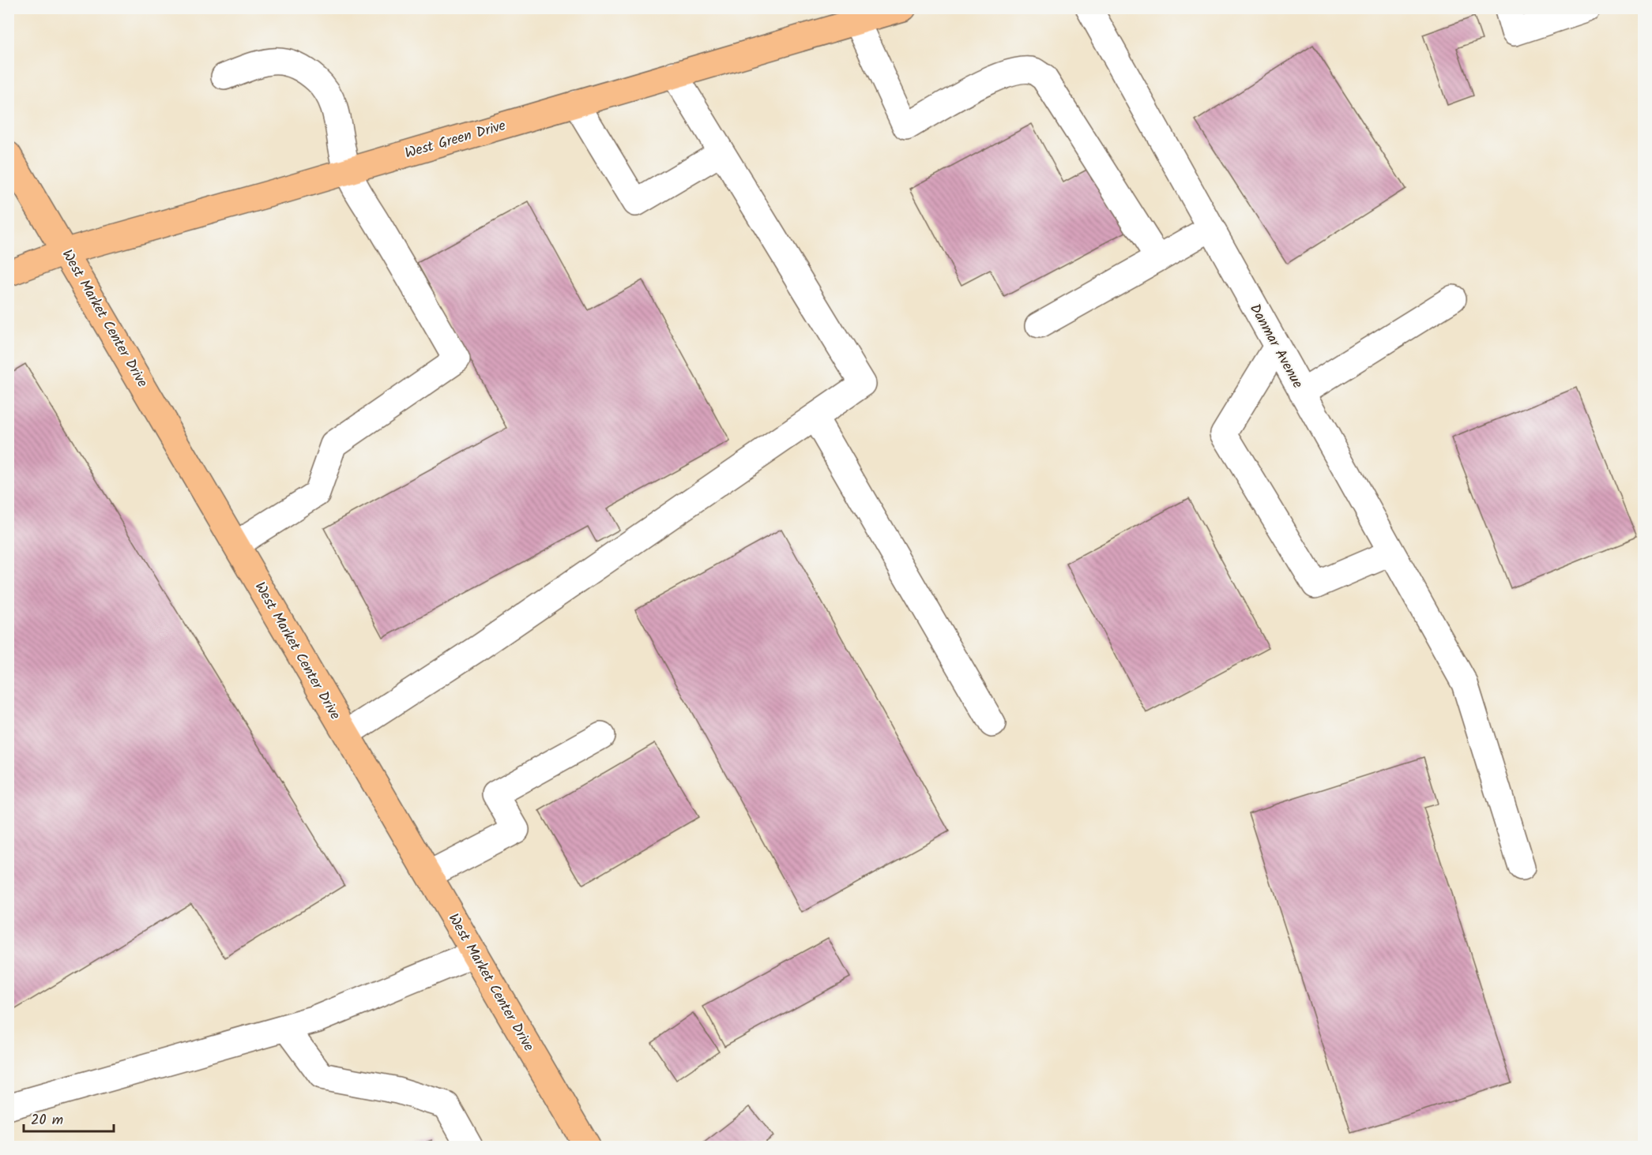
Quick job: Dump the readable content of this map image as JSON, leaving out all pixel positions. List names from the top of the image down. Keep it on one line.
{"streets":{"main road":["West Green Drive","West Market Center Drive"],"street":["Danmar Avenue"]},"crossings":[["West Green Drive","West Market Center Drive"]],"scale_bar":"20 m"}
